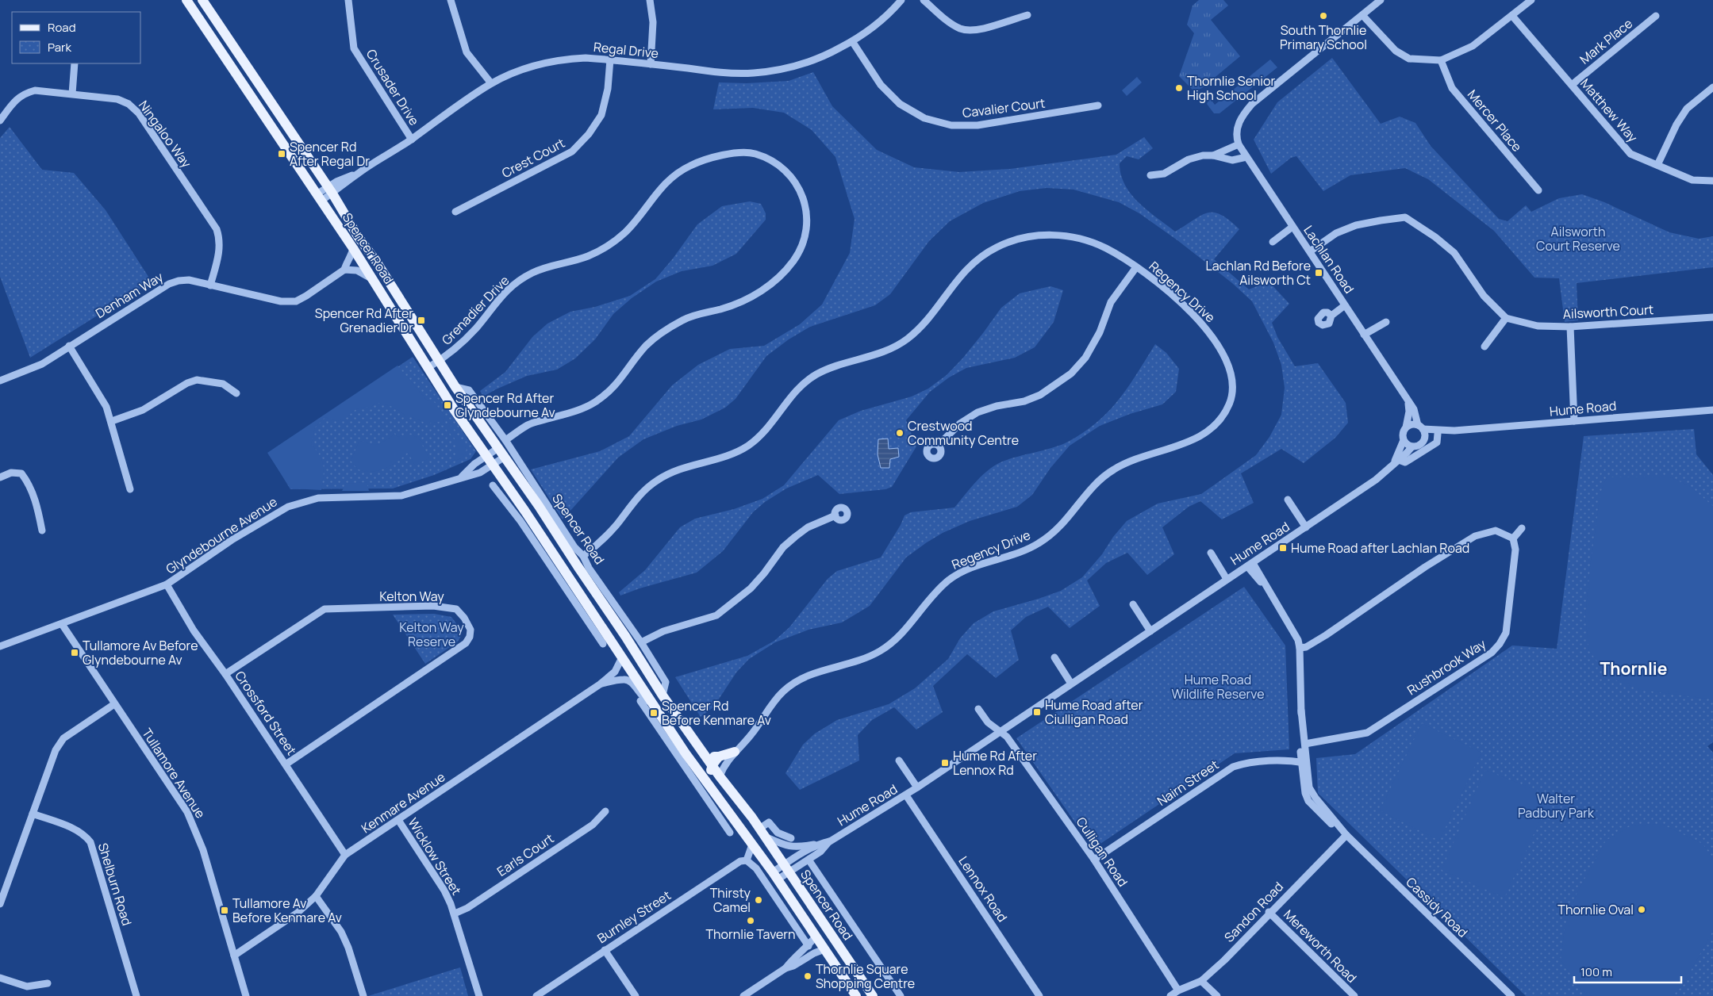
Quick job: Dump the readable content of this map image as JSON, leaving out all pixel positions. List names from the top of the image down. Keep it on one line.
{"streets":{"main road":["Spencer Road"],"street":["Mark Place","Regal Drive","Crusader Drive","Cavalier Court","Matthew Way","Mercer Place","Ningaloo Way","Crest Court","Lachlan Road","Regency Drive","Denham Way","Grenadier Drive","Ailsworth Court","Hume Road","Glyndebourne Avenue","Kelton Way","Rushbrook Way","Crossford Street","Tullamore Avenue","Nairn Street","Kenmare Avenue","Culligan Road","Earls Court","Wicklow Street","Shelburn Road","Lennox Road","Cassidy Road","Sandon Road","Burnley Street","Mereworth Road"]},"crossings":[["Mark Place","Matthew Way"],["Regal Drive","Crusader Drive"],["Regal Drive","Cavalier Court"],["Regal Drive","Crest Court"],["Regal Drive","Spencer Road"],["Ningaloo Way","Denham Way"],["Spencer Road","Regency Drive"],["Spencer Road","Denham Way"],["Spencer Road","Grenadier Drive"],["Spencer Road","Hume Road"],["Spencer Road","Glyndebourne Avenue"],["Spencer Road","Kenmare Avenue"],["Lachlan Road","Hume Road"],["Hume Road","Culligan Road"],["Hume Road","Lennox Road"],["Hume Road","Cassidy Road"],["Glyndebourne Avenue","Crossford Street"],["Glyndebourne Avenue","Tullamore Avenue"],["Kelton Way","Crossford Street"],["Rushbrook Way","Cassidy Road"],["Crossford Street","Kenmare Avenue"],["Tullamore Avenue","Kenmare Avenue"],["Nairn Street","Culligan Road"],["Nairn Street","Cassidy Road"],["Kenmare Avenue","Wicklow Street"],["Culligan Road","Sandon Road"],["Earls Court","Wicklow Street"],["Cassidy Road","Sandon Road"],["Sandon Road","Mereworth Road"]],"districts":["Thornlie"],"parks":["Ailsworth Court Reserve","Kelton Way Reserve","Hume Road Wildlife Reserve","Walter Padbury Park"],"places":{"other":["South Thornlie Primary School","Thornlie Senior High School","Crestwood Community Centre","Thirsty Camel","Thornlie Oval","Thornlie Tavern","Thornlie Square Shopping Centre"],"transit":["Spencer Rd After Regal Dr","Lachlan Rd Before Ailsworth Ct","Spencer Rd After Grenadier Dr","Spencer Rd After Glyndebourne Av","Hume Road after Lachlan Road","Tullamore Av Before Glyndebourne Av","Hume Road after Ciulligan Road","Spencer Rd Before Kenmare Av","Hume Rd After Lennox Rd","Tullamore Av Before Kenmare Av"]},"legend":["Road","Park"],"scale_bar":"100 m"}
